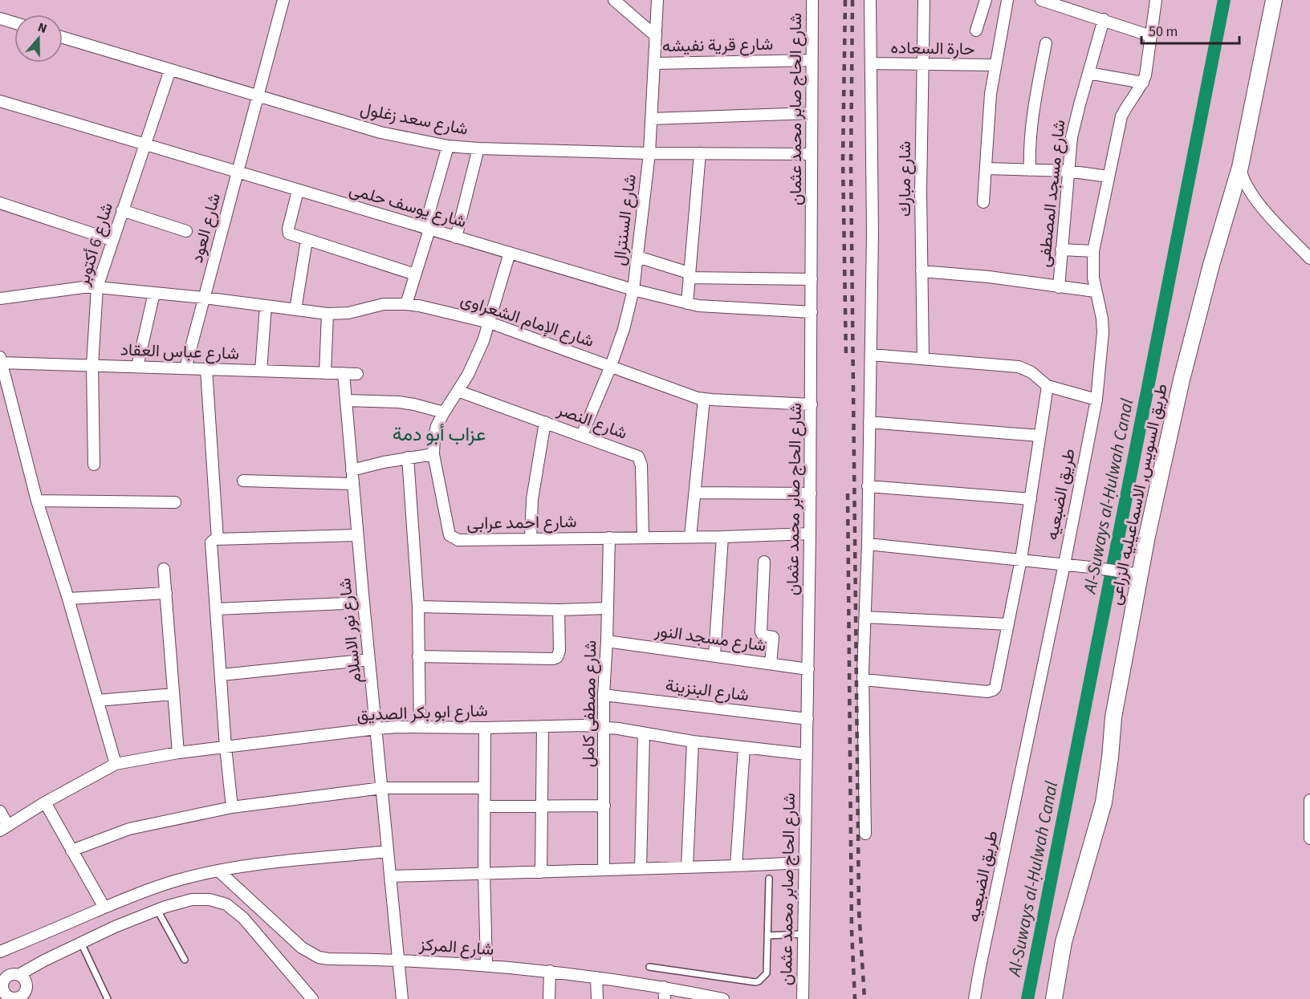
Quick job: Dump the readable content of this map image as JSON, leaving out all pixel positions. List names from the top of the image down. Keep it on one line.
{"streets":{"main road":["طريق السويس, الاسماعيليه الزراعى"],"street":["شارع قرية نفيشه","حارة السعاده","شارع الحاج صابر محمد عثمان","شارع سعد زغلول","شارع مبارك","شارع مسجد المصطفى","شارع يوسف حلمى","شارع السنترال","شارع العود","شارع 6 أكتوبر","شارع الإمام الشعراوى","شارع عباس العقاد","شارع النصر","طريق الضبعيه","شارع احمد عرابى","شارع نور الاسلام","شارع مسجد النور","شارع البنزينة","شارع مصطفى كامل","شارع ابو بكر الصديق","شارع المركز"]},"crossings":[["شارع قرية نفيشه","شارع الحاج صابر محمد عثمان"],["شارع قرية نفيشه","شارع السنترال"],["حارة السعاده","شارع مبارك"],["شارع الحاج صابر محمد عثمان","شارع سعد زغلول"],["شارع الحاج صابر محمد عثمان","شارع يوسف حلمى"],["شارع الحاج صابر محمد عثمان","شارع الإمام الشعراوى"],["شارع الحاج صابر محمد عثمان","شارع احمد عرابى"],["شارع الحاج صابر محمد عثمان","شارع مسجد النور"],["شارع الحاج صابر محمد عثمان","شارع البنزينة"],["شارع الحاج صابر محمد عثمان","شارع ابو بكر الصديق"],["شارع سعد زغلول","شارع السنترال"],["شارع سعد زغلول","شارع العود"],["شارع سعد زغلول","شارع 6 أكتوبر"],["شارع يوسف حلمى","شارع السنترال"],["شارع يوسف حلمى","شارع العود"],["شارع يوسف حلمى","شارع 6 أكتوبر"],["شارع يوسف حلمى","شارع احمد عرابى"],["شارع السنترال","شارع الإمام الشعراوى"],["شارع السنترال","شارع النصر"],["شارع العود","شارع الإمام الشعراوى"],["شارع العود","شارع عباس العقاد"],["شارع 6 أكتوبر","شارع الإمام الشعراوى"],["شارع 6 أكتوبر","شارع عباس العقاد"],["شارع الإمام الشعراوى","شارع احمد عرابى"],["شارع عباس العقاد","شارع نور الاسلام"],["شارع النصر","شارع احمد عرابى"],["شارع احمد عرابى","شارع مصطفى كامل"],["شارع نور الاسلام","شارع ابو بكر الصديق"],["شارع نور الاسلام","شارع المركز"],["شارع مسجد النور","شارع مصطفى كامل"],["شارع البنزينة","شارع مصطفى كامل"],["شارع مصطفى كامل","شارع ابو بكر الصديق"]],"districts":["عزاب أبو دمة"],"water":["Al-Suways al-Ḥulwah Canal"],"scale_bar":"50 m","north":"top"}
